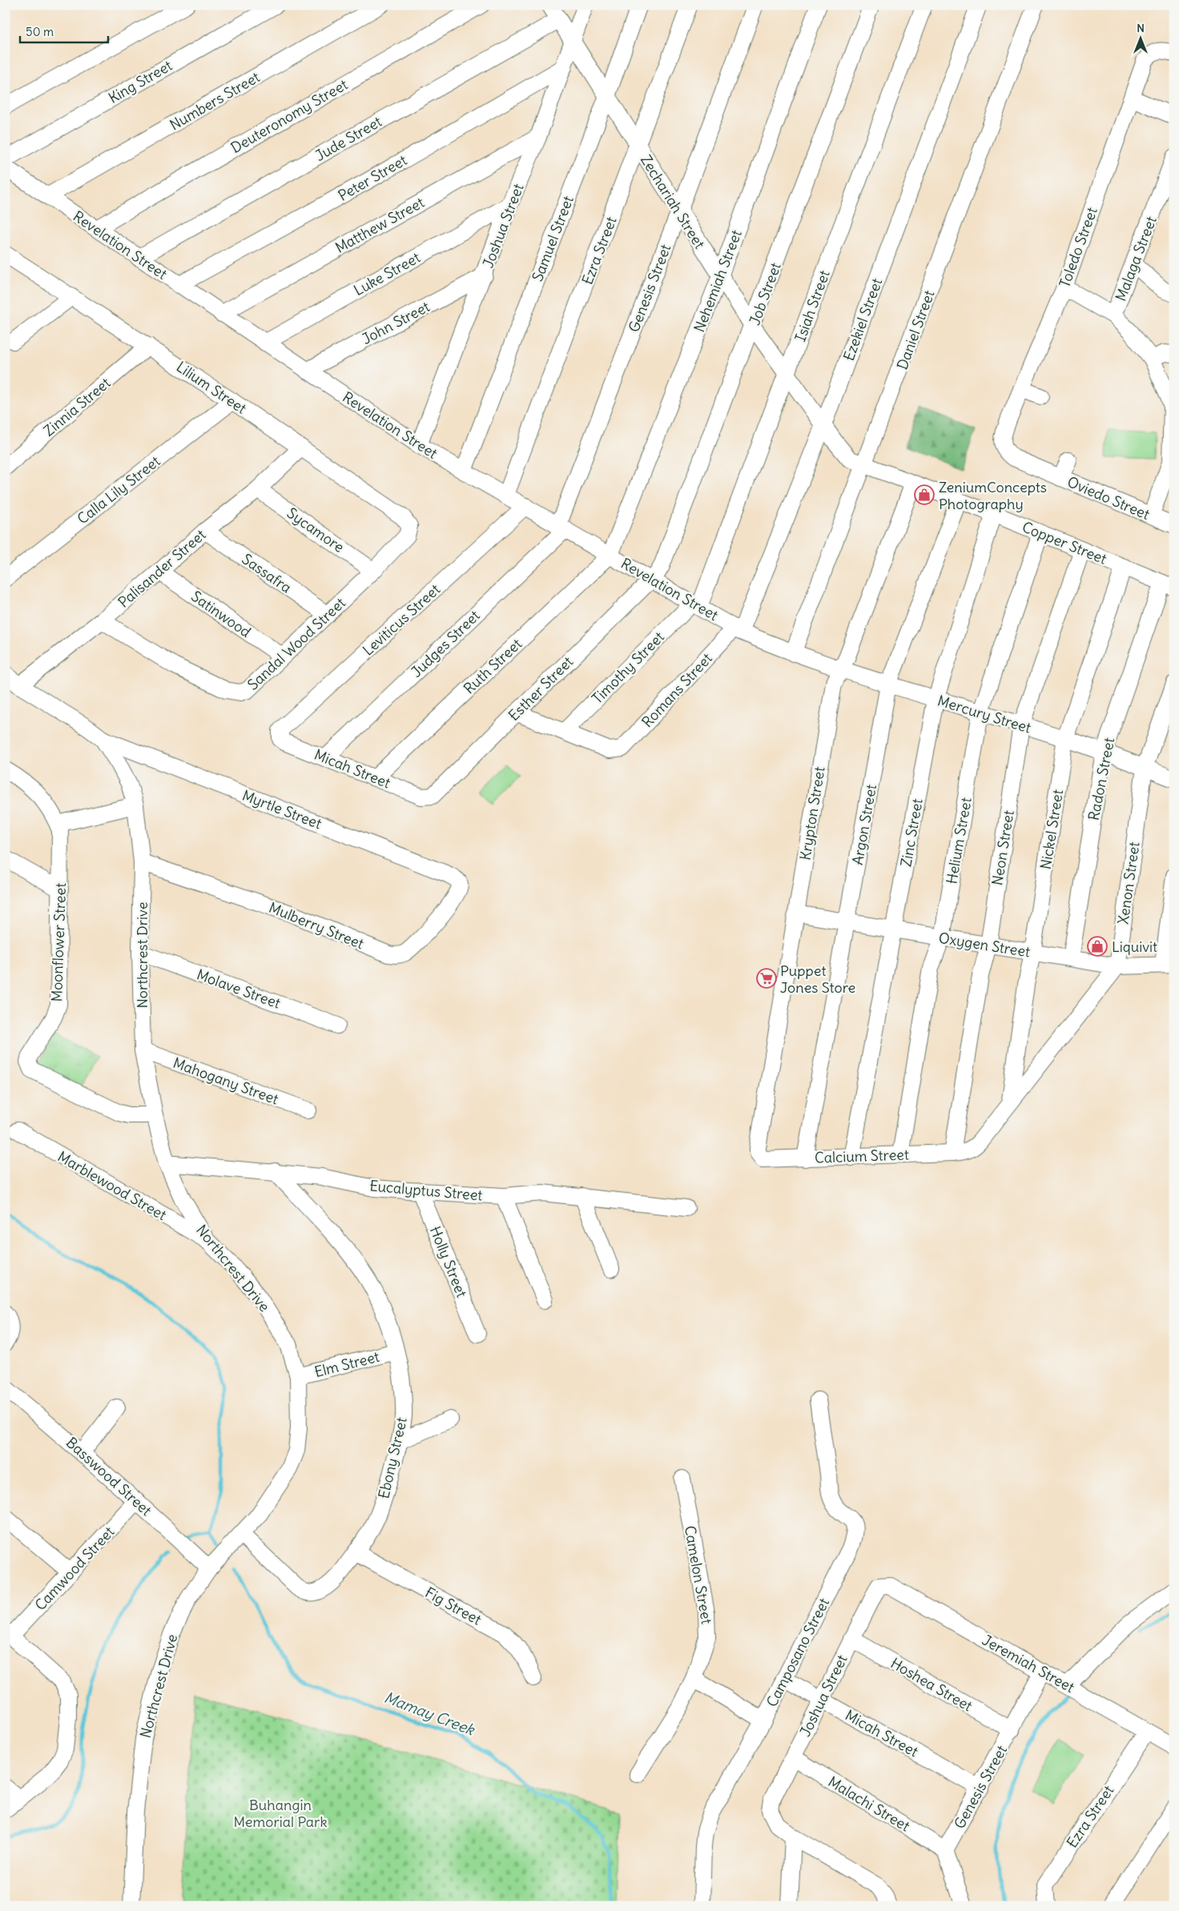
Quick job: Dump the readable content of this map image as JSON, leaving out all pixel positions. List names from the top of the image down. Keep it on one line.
{"streets":{"street":["King Street","Numbers Street","Deuteronomy Street","Jude Street","Peter Street","Zechariah Street","Matthew Street","Joshua Street","Samuel Street","Revelation Street","Toledo Street","Ezra Street","Malaga Street","Luke Street","Nehemiah Street","Genesis Street","Job Street","Isiah Street","Ezekiel Street","John Street","Daniel Street","Lilium Street","Zinnia Street","Calla Lily Street","Oviedo Street","Sycamore","Copper Street","Palisander Street","Sassafra","Satinwood","Leviticus Street","Sandal Wood Street","Judges Street","Ruth Street","Timothy Street","Esther Street","Romans Street","Mercury Street","Micah Street","Radon Street","Myrtle Street","Krypton Street","Argon Street","Nickel Street","Zinc Street","Helium Street","Neon Street","Xenon Street","Mulberry Street","Moonflower Street","Oxygen Street","Northcrest Drive","Molave Street","Mahogany Street","Calcium Street","Marblewood Street","Eucalyptus Street","Holly Street","Elm Street","Ebony Street","Basswood Street","Camwood Street","Camelon Street","Fig Street","Camposano Street","Jeremiah Street","Hoshea Street","Malachi Street"]},"crossings":[["Numbers Street","Revelation Street"],["Deuteronomy Street","Revelation Street"],["Jude Street","Zechariah Street"],["Jude Street","Revelation Street"],["Peter Street","Joshua Street"],["Peter Street","Revelation Street"],["Zechariah Street","Joshua Street"],["Zechariah Street","Samuel Street"],["Zechariah Street","Ezra Street"],["Zechariah Street","Nehemiah Street"],["Zechariah Street","Genesis Street"],["Zechariah Street","Job Street"],["Zechariah Street","Isiah Street"],["Zechariah Street","Ezekiel Street"],["Zechariah Street","Daniel Street"],["Zechariah Street","Copper Street"],["Matthew Street","Joshua Street"],["Matthew Street","Revelation Street"],["Joshua Street","Revelation Street"],["Joshua Street","Luke Street"],["Joshua Street","John Street"],["Joshua Street","Micah Street"],["Joshua Street","Jeremiah Street"],["Joshua Street","Hoshea Street"],["Joshua Street","Malachi Street"],["Samuel Street","Revelation Street"],["Revelation Street","Ezra Street"],["Revelation Street","Luke Street"],["Revelation Street","Nehemiah Street"],["Revelation Street","Genesis Street"],["Revelation Street","Job Street"],["Revelation Street","Isiah Street"],["Revelation Street","Ezekiel Street"],["Revelation Street","John Street"],["Revelation Street","Daniel Street"],["Revelation Street","Leviticus Street"],["Revelation Street","Judges Street"],["Revelation Street","Ruth Street"],["Revelation Street","Timothy Street"],["Revelation Street","Esther Street"],["Revelation Street","Romans Street"],["Revelation Street","Mercury Street"],["Toledo Street","Oviedo Street"],["Ezra Street","Jeremiah Street"],["Nehemiah Street","Ruth Street"],["Genesis Street","Judges Street"],["Genesis Street","Micah Street"],["Genesis Street","Jeremiah Street"],["Genesis Street","Hoshea Street"],["Genesis Street","Malachi Street"],["Job Street","Esther Street"],["Isiah Street","Timothy Street"],["Ezekiel Street","Romans Street"],["Daniel Street","Copper Street"],["Daniel Street","Mercury Street"],["Lilium Street","Zinnia Street"],["Lilium Street","Calla Lily Street"],["Lilium Street","Palisander Street"],["Lilium Street","Sandal Wood Street"],["Sycamore","Palisander Street"],["Sycamore","Sandal Wood Street"],["Copper Street","Radon Street"],["Copper Street","Krypton Street"],["Copper Street","Argon Street"],["Copper Street","Nickel Street"],["Copper Street","Zinc Street"],["Copper Street","Helium Street"],["Copper Street","Neon Street"],["Palisander Street","Sassafra"],["Palisander Street","Satinwood"],["Palisander Street","Sandal Wood Street"],["Palisander Street","Northcrest Drive"],["Sassafra","Sandal Wood Street"],["Satinwood","Sandal Wood Street"],["Leviticus Street","Micah Street"],["Judges Street","Micah Street"],["Ruth Street","Micah Street"],["Timothy Street","Romans Street"],["Esther Street","Micah Street"],["Mercury Street","Radon Street"],["Mercury Street","Krypton Street"],["Mercury Street","Argon Street"],["Mercury Street","Nickel Street"],["Mercury Street","Zinc Street"],["Mercury Street","Helium Street"],["Mercury Street","Neon Street"],["Mercury Street","Xenon Street"],["Micah Street","Camposano Street"],["Radon Street","Oxygen Street"],["Myrtle Street","Mulberry Street"],["Myrtle Street","Northcrest Drive"],["Krypton Street","Oxygen Street"],["Krypton Street","Calcium Street"],["Argon Street","Oxygen Street"],["Argon Street","Calcium Street"],["Nickel Street","Oxygen Street"],["Zinc Street","Oxygen Street"],["Zinc Street","Calcium Street"],["Helium Street","Oxygen Street"],["Helium Street","Calcium Street"],["Neon Street","Oxygen Street"],["Neon Street","Calcium Street"],["Xenon Street","Oxygen Street"],["Mulberry Street","Northcrest Drive"],["Moonflower Street","Northcrest Drive"],["Northcrest Drive","Molave Street"],["Northcrest Drive","Mahogany Street"],["Northcrest Drive","Marblewood Street"],["Northcrest Drive","Eucalyptus Street"],["Northcrest Drive","Elm Street"],["Northcrest Drive","Ebony Street"],["Northcrest Drive","Basswood Street"],["Eucalyptus Street","Holly Street"],["Eucalyptus Street","Ebony Street"],["Elm Street","Ebony Street"],["Ebony Street","Fig Street"],["Basswood Street","Camwood Street"]],"water":["Mamay Creek"],"parks":["Buhangin Memorial Park"],"places":{"shop":["ZeniumConcepts Photography","Liquivit"],"supermarket":["Puppet Jones Store"]},"scale_bar":"50 m","north":"top"}
